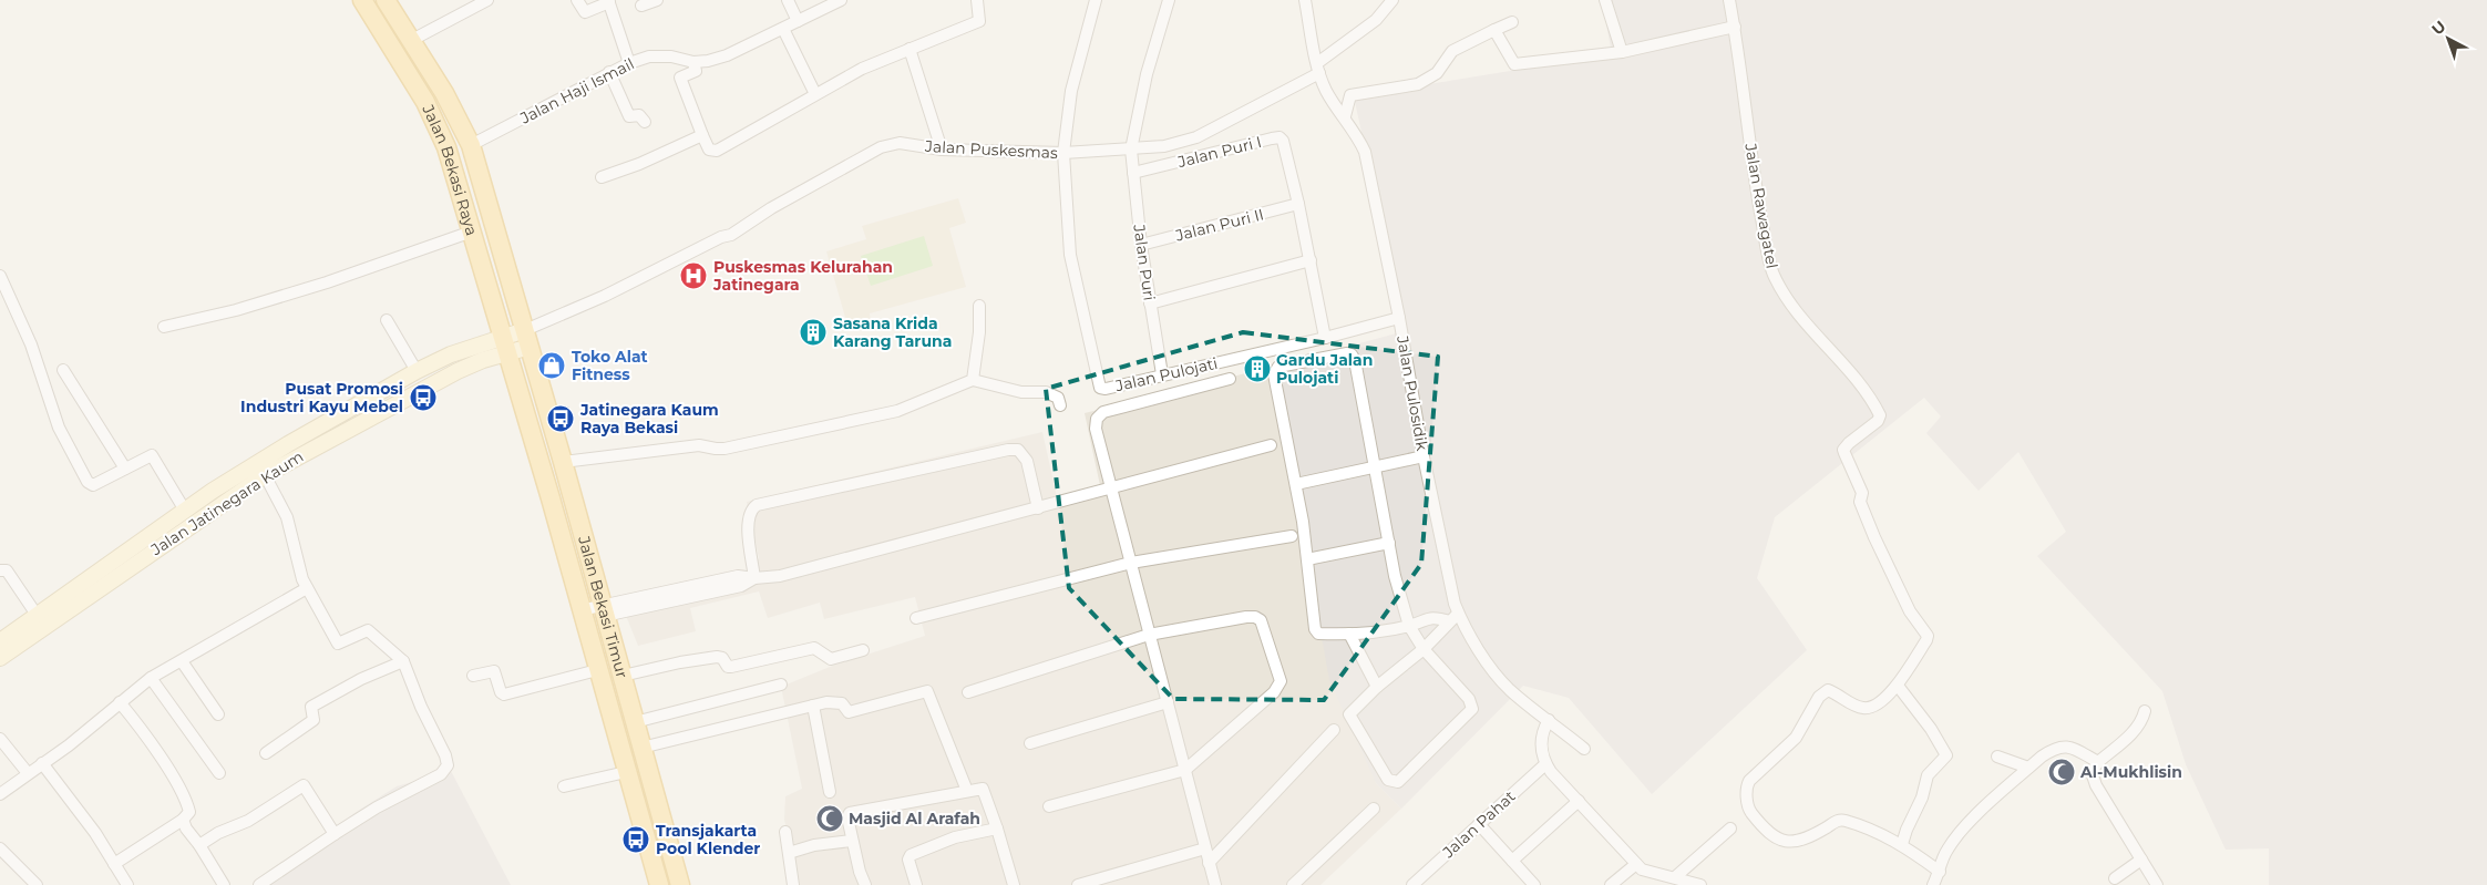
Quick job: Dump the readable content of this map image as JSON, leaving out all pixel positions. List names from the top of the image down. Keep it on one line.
{"streets":{"main road":["Jalan Bekasi Raya","Jalan Bekasi Timur"],"street":["Jalan Haji Ismail","Jalan Puskesmas","Jalan Puri I","Jalan Rawagatel","Jalan Puri II","Jalan Puri","Jalan Pulojati","Jalan Pulosidik","Jalan Jatinegara Kaum","Jalan Pahat"]},"crossings":[["Jalan Haji Ismail","Jalan Bekasi Raya"],["Jalan Puskesmas","Jalan Bekasi Raya"],["Jalan Puskesmas","Jalan Puri"],["Jalan Puskesmas","Jalan Pulojati"],["Jalan Puskesmas","Jalan Pulosidik"],["Jalan Puskesmas","Jalan Jatinegara Kaum"],["Jalan Puskesmas","Jalan Bekasi Timur"],["Jalan Puri I","Jalan Puri II"],["Jalan Puri I","Jalan Puri"],["Jalan Puri I","Jalan Pulojati"],["Jalan Bekasi Raya","Jalan Jatinegara Kaum"],["Jalan Bekasi Raya","Jalan Bekasi Timur"],["Jalan Puri II","Jalan Puri"],["Jalan Puri","Jalan Pulojati"],["Jalan Pulojati","Jalan Pulosidik"],["Jalan Jatinegara Kaum","Jalan Bekasi Timur"]],"places":{"hospital":["Puskesmas Kelurahan Jatinegara"],"building":["Sasana Krida Karang Taruna","Gardu Jalan Pulojati"],"shop":["Toko Alat Fitness"],"bus stop":["Pusat Promosi Industri Kayu Mebel","Jatinegara Kaum Raya Bekasi","Transjakarta Pool Klender"],"mosque":["Al-Mukhlisin","Masjid Al Arafah"]},"north":"top left"}
